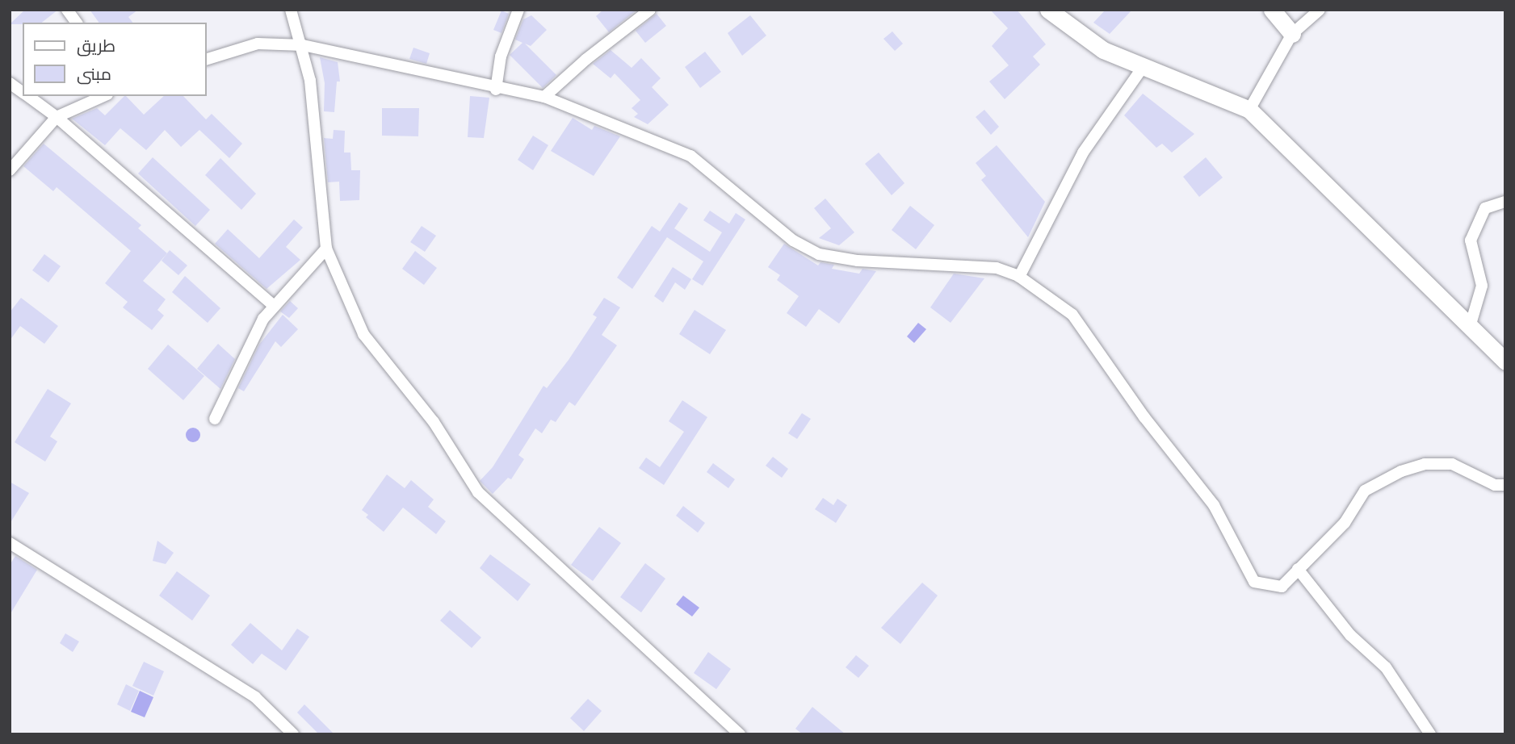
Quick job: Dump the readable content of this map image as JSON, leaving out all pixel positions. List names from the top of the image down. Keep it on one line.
{"legend":["طريق","مبنى"]}
